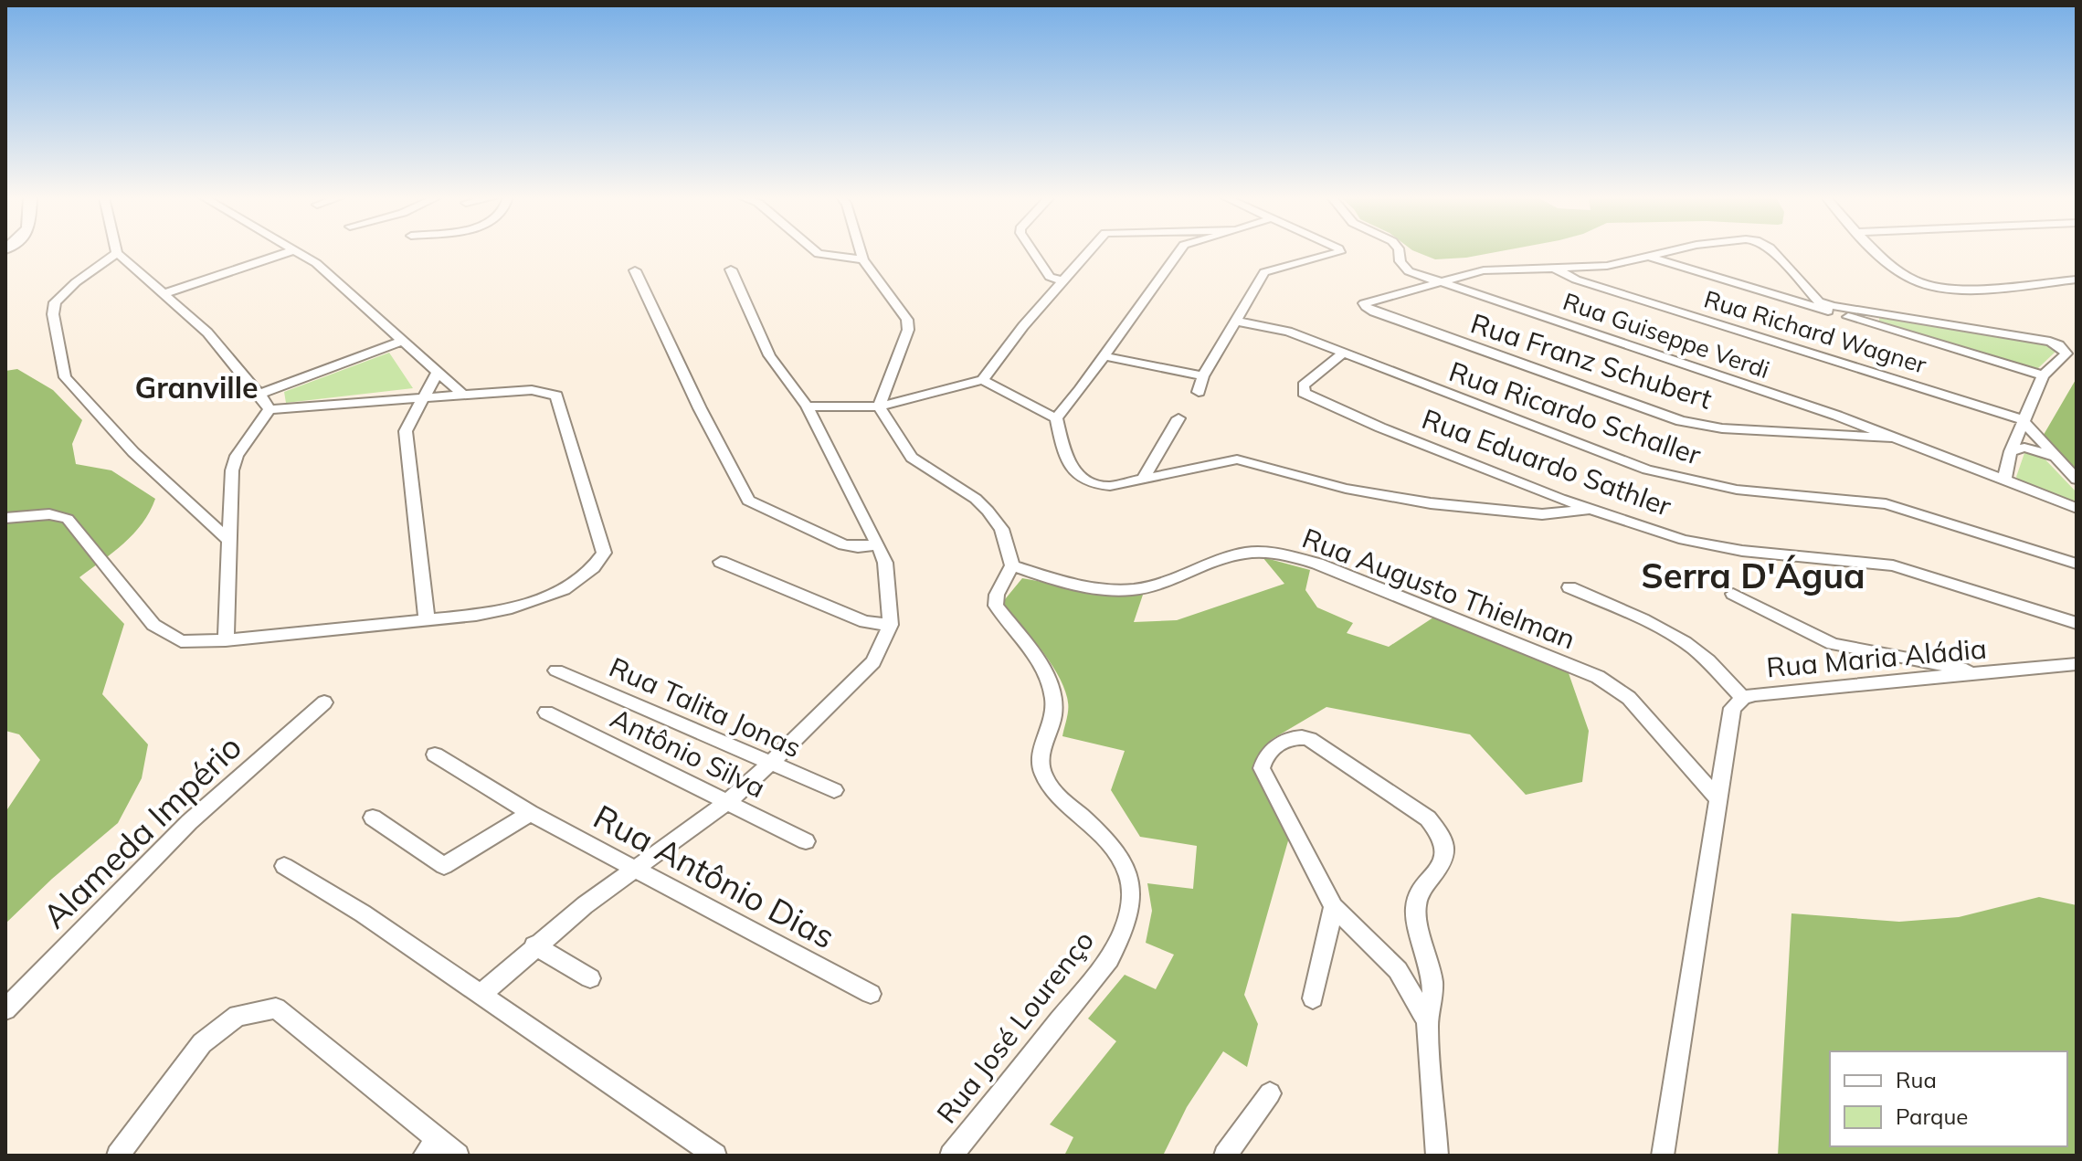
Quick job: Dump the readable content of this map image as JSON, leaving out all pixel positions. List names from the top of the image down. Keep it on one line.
{"streets":{"street":["Rua Richard Wagner","Rua Guiseppe Verdi","Rua Franz Schubert","Rua Ricardo Schaller","Rua Eduardo Sathler","Rua Augusto Thielman","Rua Maria Aládia","Rua Talita Jonas","Antônio Silva","Alameda Império","Rua Antônio Dias","Rua José Lourenço"]},"crossings":[["Rua Richard Wagner","Rua Guiseppe Verdi"],["Rua Guiseppe Verdi","Rua Franz Schubert"],["Rua Ricardo Schaller","Rua Eduardo Sathler"],["Rua Augusto Thielman","Rua Maria Aládia"],["Rua Augusto Thielman","Rua José Lourenço"]],"districts":["Granville","Serra D'Água"],"legend":["Rua","Parque"]}
